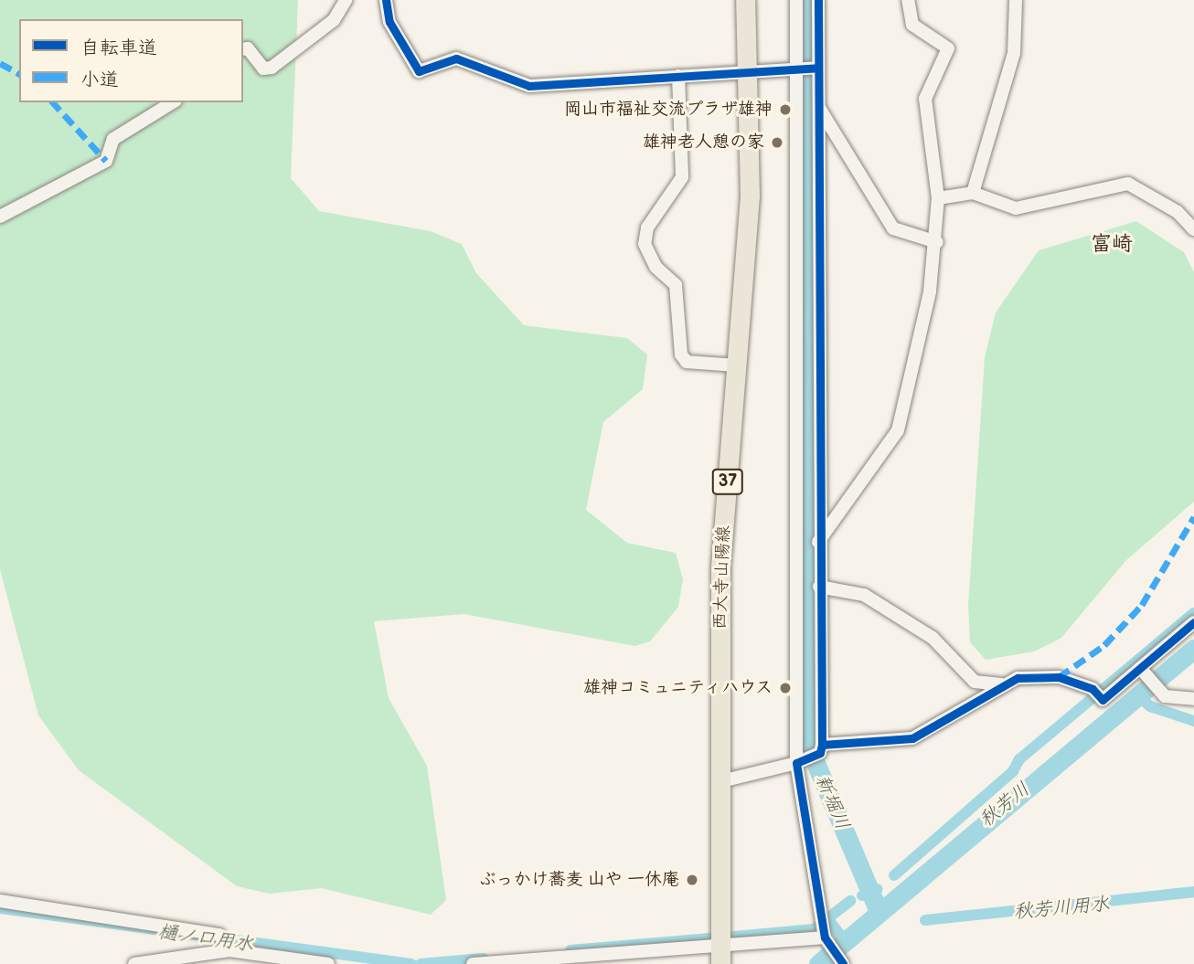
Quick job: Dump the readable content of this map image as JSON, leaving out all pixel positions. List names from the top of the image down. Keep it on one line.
{"streets":{"main road":["37","西大寺山陽線"]},"districts":["富崎"],"water":["新堀川","秋芳川","秋芳川用水","樋ノ口用水"],"places":["岡山市福祉交流プラザ雄神","雄神老人憩の家","雄神コミュニティハウス","ぶっかけ蕎麦 山や 一休庵"],"legend":["自転車道","小道"]}
